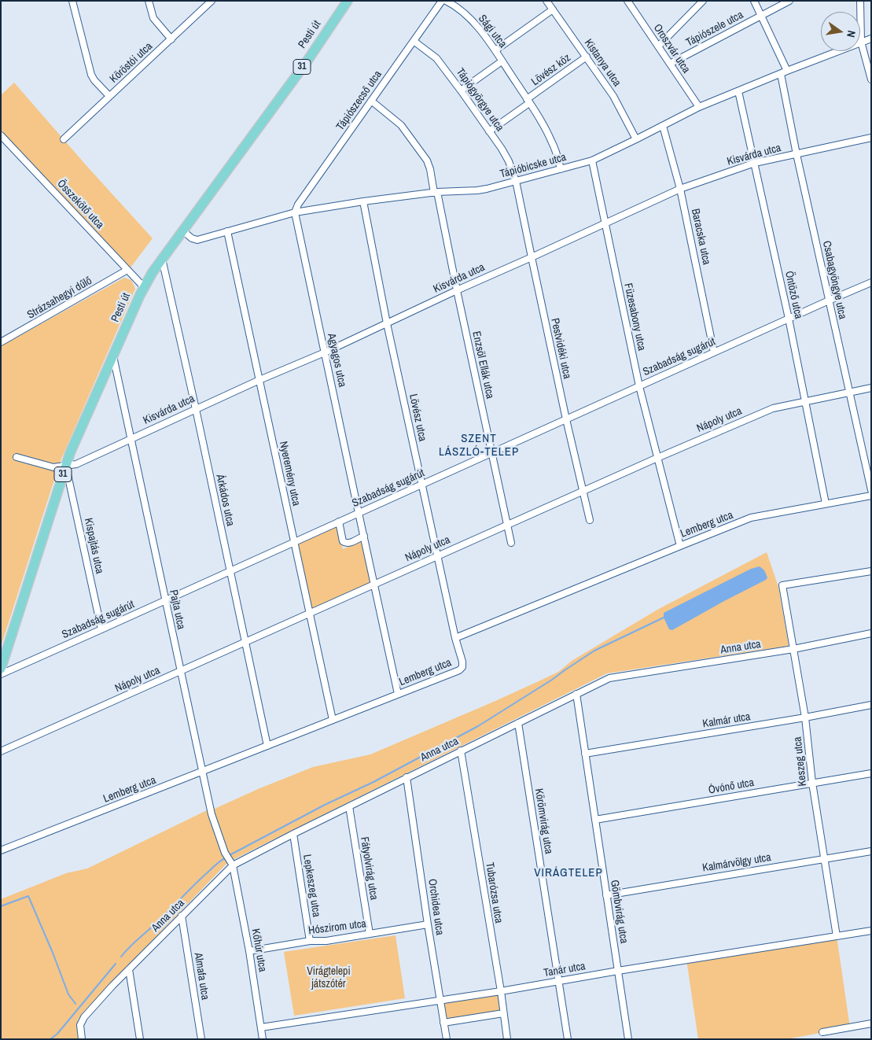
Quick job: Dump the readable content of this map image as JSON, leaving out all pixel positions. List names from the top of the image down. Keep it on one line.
{"streets":{"main road":["Pesti út","31"],"street":["Tápiószele utca","Sági utca","Oroszvár utca","Köröstói utca","Kistanya utca","Lövész köz","Tápiógyörgye utca","Tápiószecső utca","Kisvárda utca","Tápióbicske utca","Összekötő utca","Baracska utca","Csabagyöngye utca","Öntöző utca","Strázsahegyi dűlő","Füzesabony utca","Pestvidéki utca","Szabadság sugárút","Agyagos utca","Enzsöl Ellák utca","Lövész utca","Nápoly utca","Nyeremény utca","Árkádos utca","Lemberg utca","Kispajtás utca","Pajta utca","Anna utca","Kalmár utca","Keszeg utca","Óvónő utca","Körömvirág utca","Kalmárvölgy utca","Fátyolvirág utca","Lepkeszeg utca","Tubarózsa utca","Orchidea utca","Gömbvirág utca","Hószirom utca","Kőhúr utca","Tanár utca","Almafa utca"]},"crossings":[["Tápiószele utca","Oroszvár utca"],["Sági utca","Lövész köz"],["Sági utca","Tápiógyörgye utca"],["Sági utca","Tápióbicske utca"],["Pesti út","Kisvárda utca"],["Pesti út","Tápióbicske utca"],["Pesti út","Összekötő utca"],["Pesti út","Árkádos utca"],["Pesti út","Kispajtás utca"],["Pesti út","Pajta utca"],["Oroszvár utca","Tápióbicske utca"],["Kistanya utca","Lövész köz"],["Kistanya utca","Tápióbicske utca"],["Tápiógyörgye utca","Tápiószecső utca"],["Tápiógyörgye utca","Tápióbicske utca"],["Tápiógyörgye utca","Pestvidéki utca"],["Tápiószecső utca","Tápióbicske utca"],["Tápiószecső utca","Agyagos utca"],["Tápiószecső utca","Enzsöl Ellák utca"],["Kisvárda utca","Baracska utca"],["Kisvárda utca","Csabagyöngye utca"],["Kisvárda utca","Öntöző utca"],["Kisvárda utca","Füzesabony utca"],["Kisvárda utca","Pestvidéki utca"],["Kisvárda utca","Agyagos utca"],["Kisvárda utca","Enzsöl Ellák utca"],["Kisvárda utca","Lövész utca"],["Kisvárda utca","Nyeremény utca"],["Kisvárda utca","Árkádos utca"],["Kisvárda utca","Kispajtás utca"],["Kisvárda utca","Pajta utca"],["Tápióbicske utca","Baracska utca"],["Tápióbicske utca","Csabagyöngye utca"],["Tápióbicske utca","Öntöző utca"],["Tápióbicske utca","Füzesabony utca"],["Tápióbicske utca","Pestvidéki utca"],["Tápióbicske utca","Agyagos utca"],["Tápióbicske utca","Enzsöl Ellák utca"],["Tápióbicske utca","Lövész utca"],["Tápióbicske utca","Nyeremény utca"],["Összekötő utca","Strázsahegyi dűlő"],["Baracska utca","Szabadság sugárút"],["Csabagyöngye utca","Szabadság sugárút"],["Csabagyöngye utca","Nápoly utca"],["Öntöző utca","Szabadság sugárút"],["Öntöző utca","Nápoly utca"],["Öntöző utca","Lemberg utca"],["Füzesabony utca","Szabadság sugárút"],["Füzesabony utca","Nápoly utca"],["Füzesabony utca","Lemberg utca"],["Pestvidéki utca","Szabadság sugárút"],["Pestvidéki utca","Nápoly utca"],["Szabadság sugárút","Agyagos utca"],["Szabadság sugárút","Enzsöl Ellák utca"],["Szabadság sugárút","Lövész utca"],["Szabadság sugárút","Nyeremény utca"],["Szabadság sugárút","Árkádos utca"],["Szabadság sugárút","Kispajtás utca"],["Szabadság sugárút","Pajta utca"],["Enzsöl Ellák utca","Nápoly utca"],["Lövész utca","Nápoly utca"],["Lövész utca","Lemberg utca"],["Nápoly utca","Nyeremény utca"],["Nápoly utca","Árkádos utca"],["Nápoly utca","Pajta utca"],["Nyeremény utca","Lemberg utca"],["Árkádos utca","Lemberg utca"],["Lemberg utca","Pajta utca"],["Pajta utca","Anna utca"],["Pajta utca","Kőhúr utca"],["Anna utca","Keszeg utca"],["Anna utca","Körömvirág utca"],["Anna utca","Fátyolvirág utca"],["Anna utca","Lepkeszeg utca"],["Anna utca","Tubarózsa utca"],["Anna utca","Orchidea utca"],["Anna utca","Gömbvirág utca"],["Anna utca","Kőhúr utca"],["Anna utca","Almafa utca"],["Kalmár utca","Keszeg utca"],["Kalmár utca","Gömbvirág utca"],["Keszeg utca","Óvónő utca"],["Keszeg utca","Kalmárvölgy utca"],["Keszeg utca","Tanár utca"],["Óvónő utca","Gömbvirág utca"],["Körömvirág utca","Tanár utca"],["Kalmárvölgy utca","Gömbvirág utca"],["Fátyolvirág utca","Hószirom utca"],["Lepkeszeg utca","Hószirom utca"],["Tubarózsa utca","Tanár utca"],["Orchidea utca","Hószirom utca"],["Orchidea utca","Tanár utca"],["Gömbvirág utca","Tanár utca"],["Hószirom utca","Kőhúr utca"],["Kőhúr utca","Tanár utca"]],"districts":["SZENT LÁSZLÓ-TELEP","VIRÁGTELEP"],"parks":["Virágtelepi játszótér"],"north":"right"}
